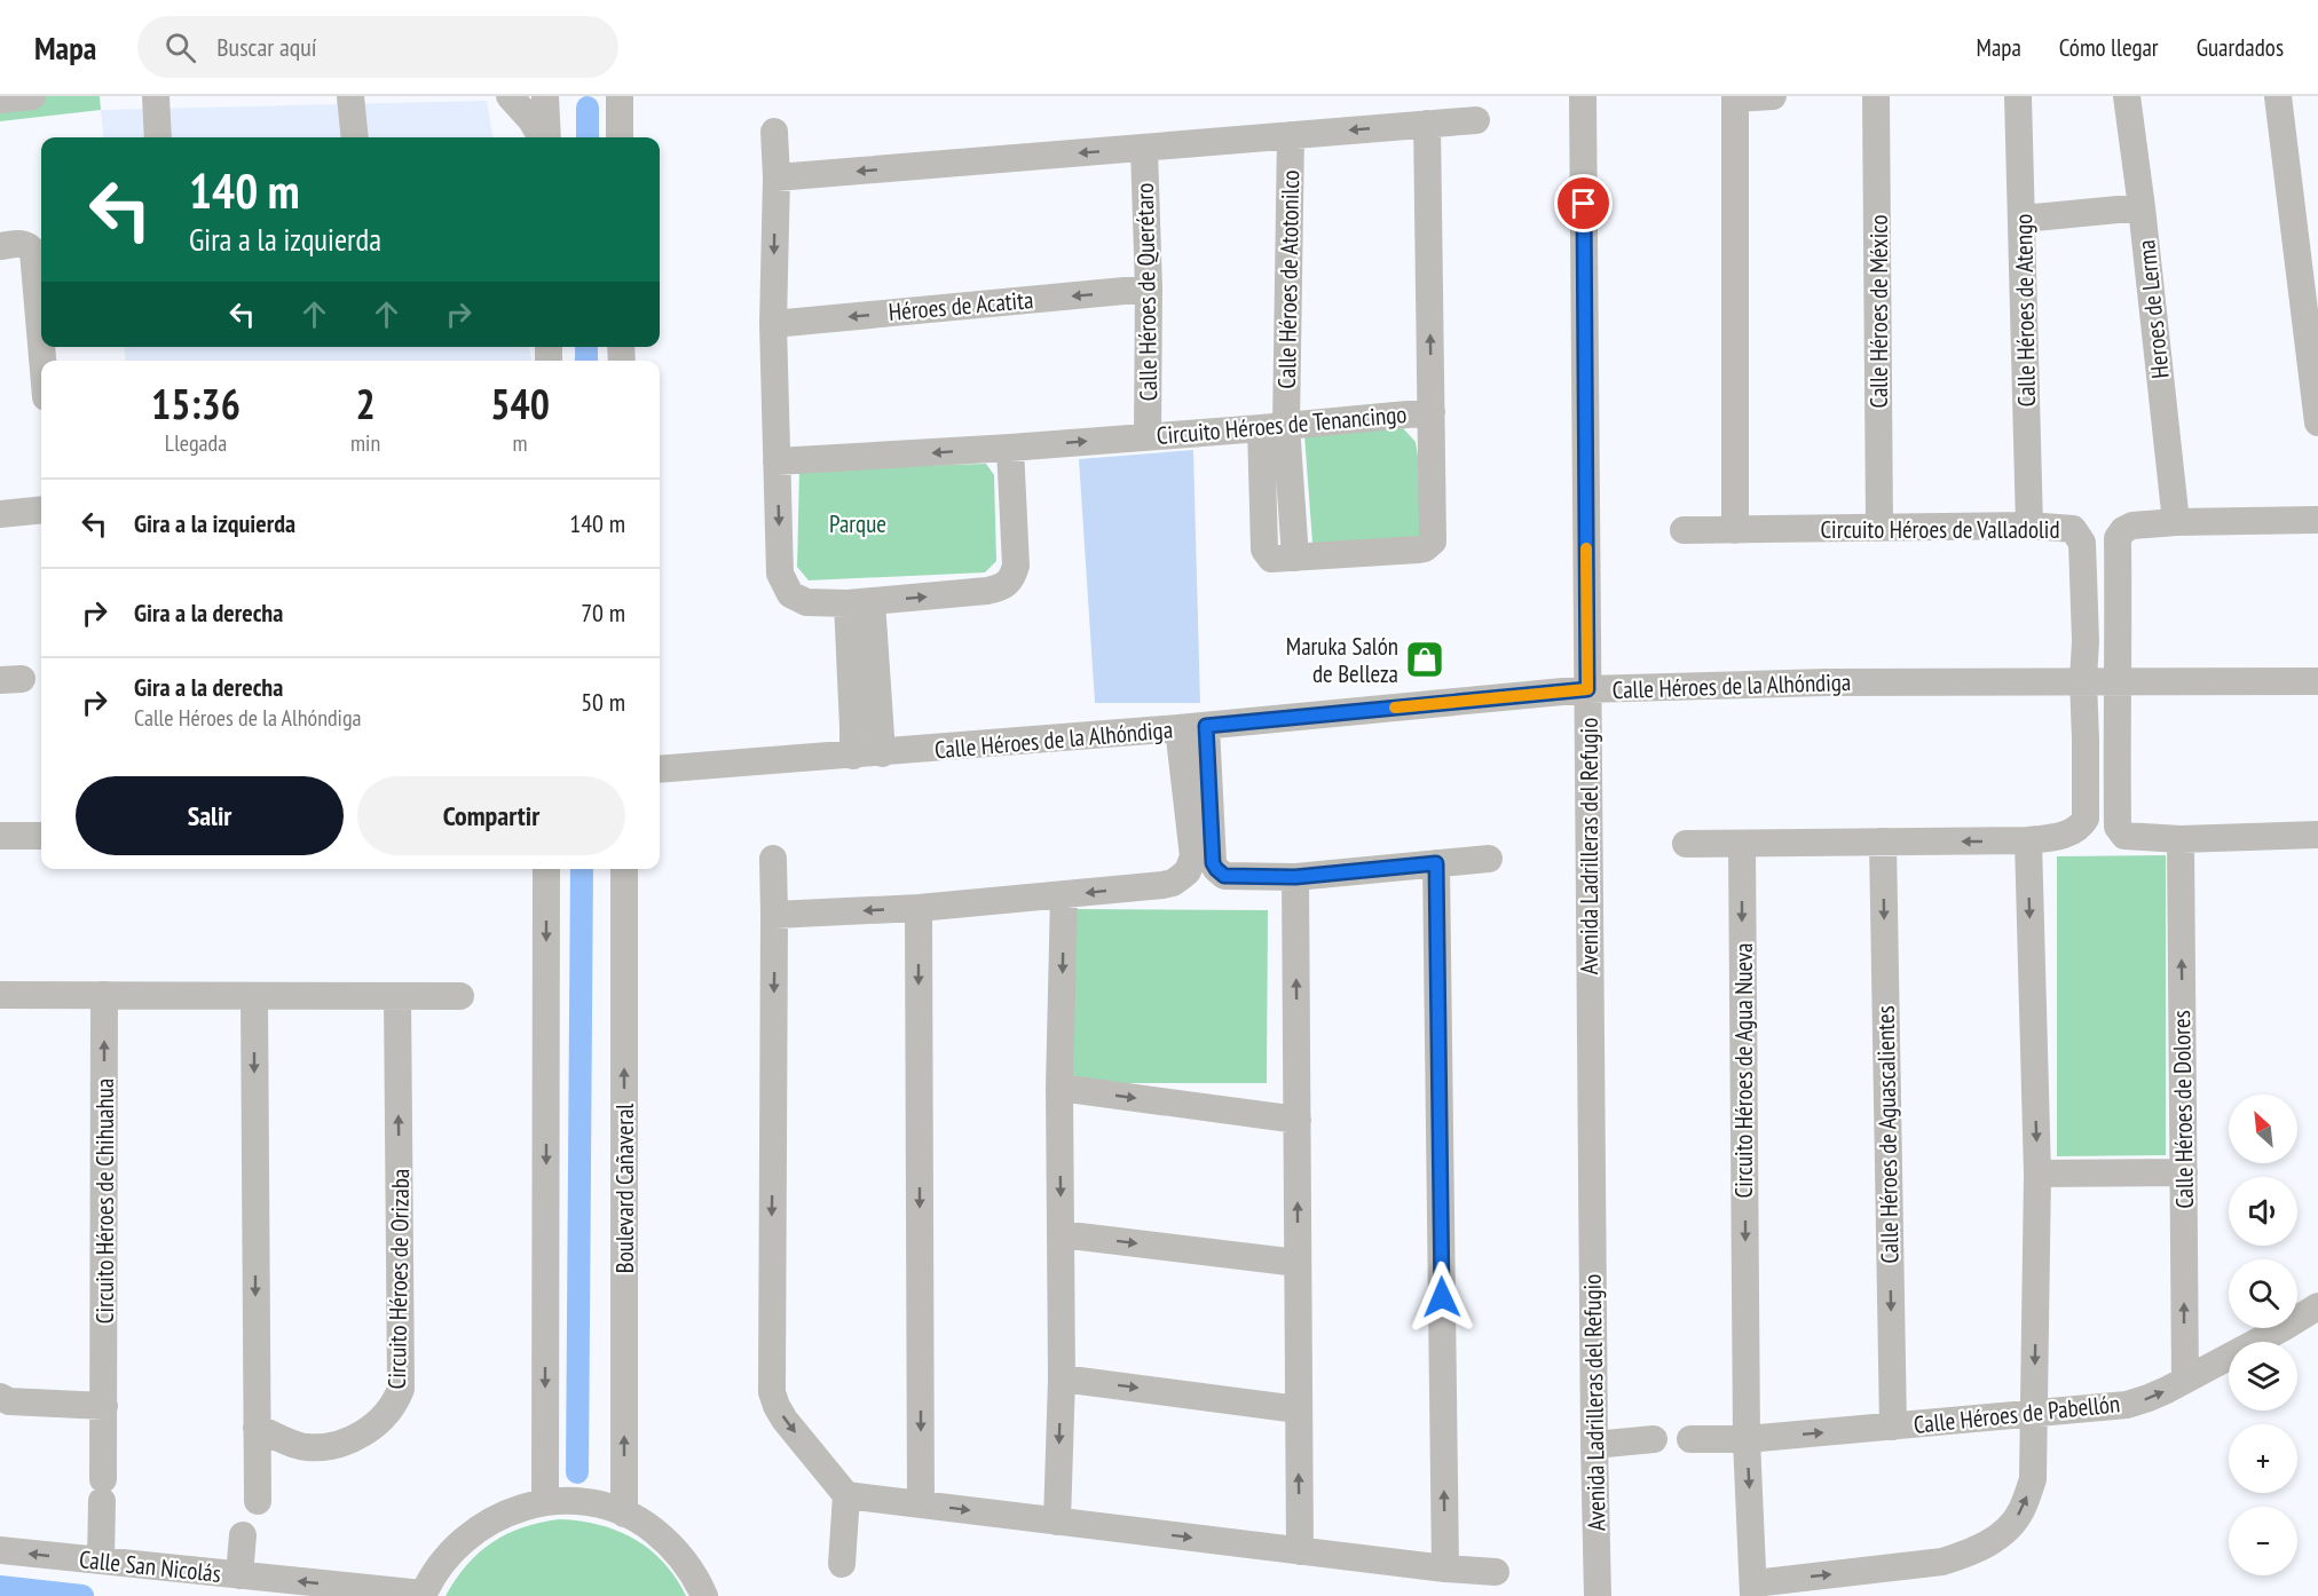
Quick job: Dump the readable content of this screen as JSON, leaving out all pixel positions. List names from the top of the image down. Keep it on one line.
{"streets":{"street":["Calle Héroes de Atotonilco","Calle Héroes de Querétaro","Héroes de Acatita","Heroes de Lerma","Calle Héroes de Atengo","Calle Héroes de México","Circuito Héroes de Tenancingo","Circuito Héroes de Valladolid","Calle Héroes de la Alhóndiga","Avenida Ladrilleras del Refugio","Circuito Héroes de Agua Nueva","Calle Héroes de Dolores","Calle Héroes de Aguascalientes","Boulevard Cañaveral","Circuito Héroes de Chihuahua","Circuito Héroes de Orizaba","Calle Héroes de Pabellón","Calle San Nicolás"]},"crossings":[["Calle Héroes de Atotonilco","Circuito Héroes de Tenancingo"],["Calle Héroes de Querétaro","Héroes de Acatita"],["Calle Héroes de Querétaro","Circuito Héroes de Tenancingo"],["Calle Héroes de Atengo","Circuito Héroes de Valladolid"],["Calle Héroes de México","Circuito Héroes de Valladolid"],["Circuito Héroes de Valladolid","Calle Héroes de la Alhóndiga"],["Calle Héroes de la Alhóndiga","Avenida Ladrilleras del Refugio"],["Circuito Héroes de Agua Nueva","Calle Héroes de Pabellón"],["Calle Héroes de Dolores","Calle Héroes de Pabellón"],["Calle Héroes de Aguascalientes","Calle Héroes de Pabellón"],["Circuito Héroes de Chihuahua","Calle San Nicolás"]],"one_way":["Calle Héroes de Dolores","Calle Héroes de Aguascalientes","Calle Héroes de Pabellón"],"parks":["Parque"],"places":{"shop":["Maruka Salón de Belleza"]},"north":"top left","page":{"header":"Mapa","search":"Buscar aquí","nav":["Mapa","Cómo llegar","Guardados"],"turn":["140 m","Gira a la izquierda"],"eta":["15:36","Llegada","2","min","540","m"],"list":[{"name":"Gira a la izquierda","value":"140 m"},{"name":"Gira a la derecha","value":"70 m"},{"name":"Gira a la derecha","note":"Calle Héroes de la Alhóndiga","value":"50 m"}],"buttons":["Salir","Compartir"],"map_buttons":["+","−"]}}
